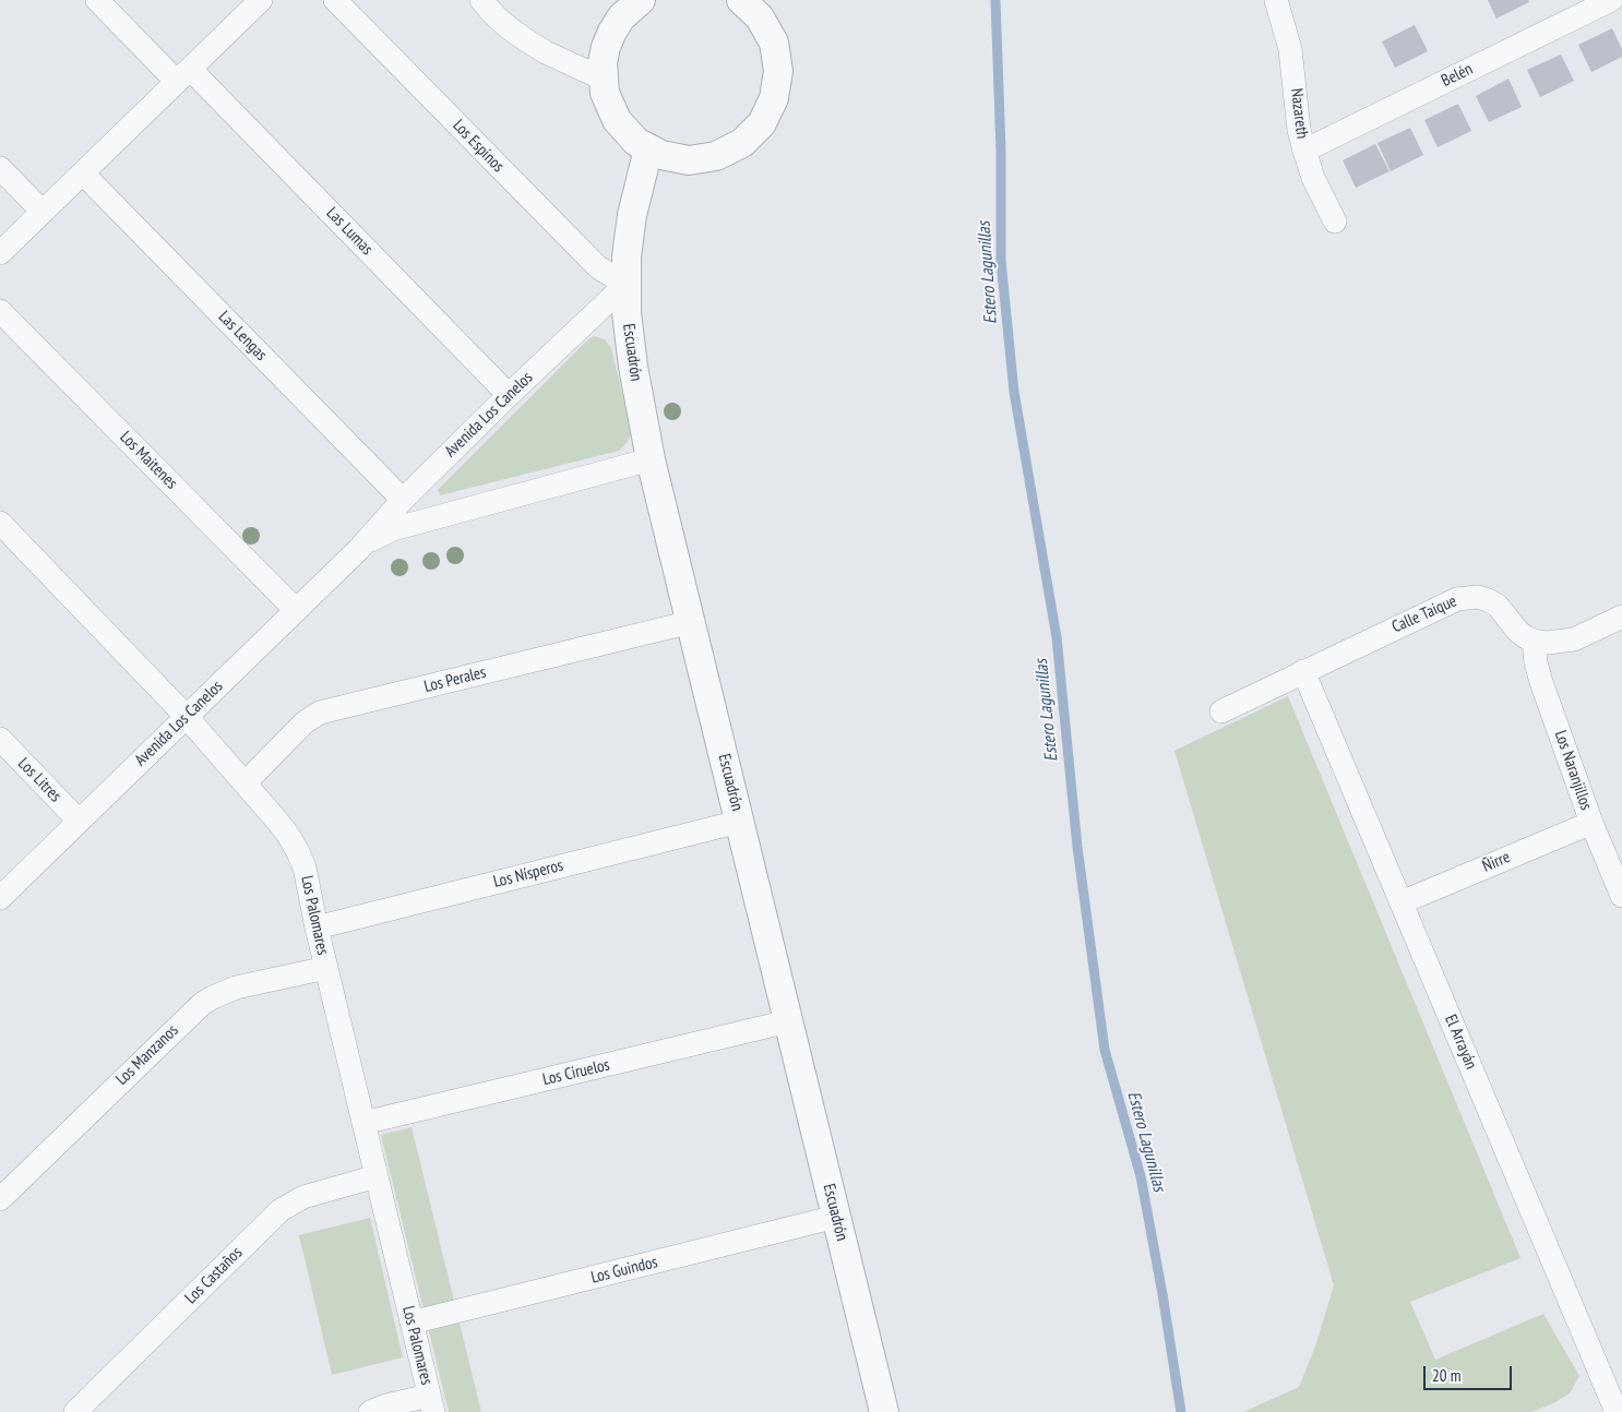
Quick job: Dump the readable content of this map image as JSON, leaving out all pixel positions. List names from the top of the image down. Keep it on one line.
{"streets":{"street":["Belén","Nazareth","Los Espinos","Las Lumas","Las Lengas","Escuadrón","Avenida Los Canelos","Los Maitenes","Calle Taique","Los Perales","Los Naranjillos","Los Litres","Ñirre","Los Nísperos","Los Palomares","El Arrayán","Los Manzanos","Los Ciruelos","Los Guindos","Los Castaños"]},"crossings":[["Belén","Nazareth"],["Los Espinos","Escuadrón"],["Los Espinos","Avenida Los Canelos"],["Las Lumas","Avenida Los Canelos"],["Las Lengas","Avenida Los Canelos"],["Escuadrón","Avenida Los Canelos"],["Escuadrón","Los Perales"],["Escuadrón","Los Nísperos"],["Escuadrón","Los Ciruelos"],["Escuadrón","Los Guindos"],["Avenida Los Canelos","Los Maitenes"],["Avenida Los Canelos","Los Litres"],["Avenida Los Canelos","Los Palomares"],["Calle Taique","Los Naranjillos"],["Calle Taique","El Arrayán"],["Los Perales","Los Palomares"],["Los Naranjillos","Ñirre"],["Ñirre","El Arrayán"],["Los Nísperos","Los Palomares"],["Los Palomares","Los Manzanos"],["Los Palomares","Los Ciruelos"],["Los Palomares","Los Guindos"],["Los Palomares","Los Castaños"]],"water":["Estero Lagunillas"],"scale_bar":"20 m"}
